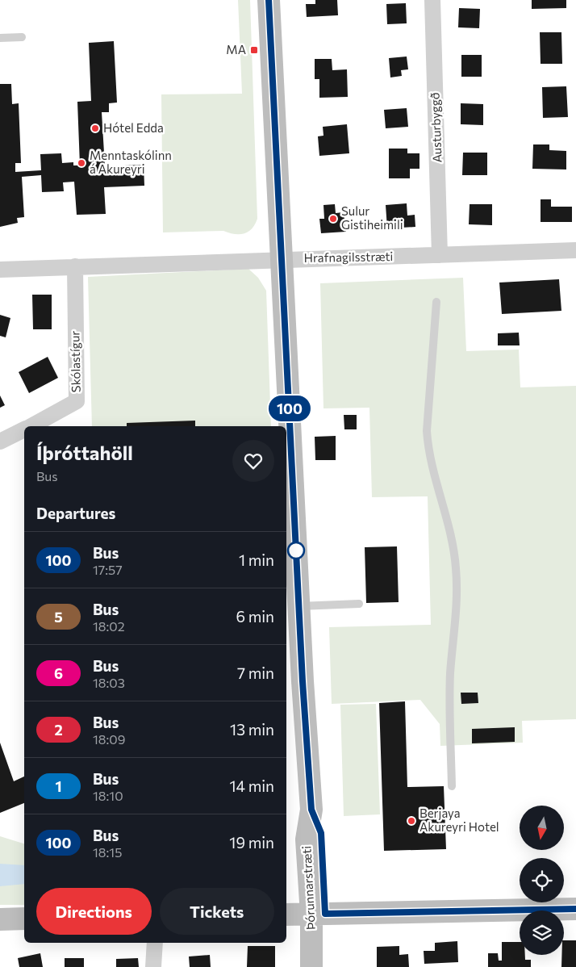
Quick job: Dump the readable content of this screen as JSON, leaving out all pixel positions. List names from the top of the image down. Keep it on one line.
{"streets":{"street":["Austurbyggð","Hrafnagilsstræti","Skólastígur","Þórunnarstræti"]},"crossings":[["Austurbyggð","Hrafnagilsstræti"],["Hrafnagilsstræti","Skólastígur"],["Hrafnagilsstræti","Þórunnarstræti"]],"places":{"transit":["MA"],"other":["Hótel Edda","Menntaskólinn á Akureyri","Sulur Gistiheimili","Berjaya Akureyri Hotel"]},"lines":["bus line 100"],"north":"bottom","page":{"on_map":"100","heading":[["Íþróttahöll","Bus"],"Departures"],"list":[{"mark":"100","name":"Bus","note":"17:57","value":"1 min"},{"mark":"5","name":"Bus","note":"18:02","value":"6 min"},{"mark":"6","name":"Bus","note":"18:03","value":"7 min"},{"mark":"2","name":"Bus","note":"18:09","value":"13 min"},{"mark":"1","name":"Bus","note":"18:10","value":"14 min"},{"mark":"100","name":"Bus","note":"18:15","value":"19 min"}],"buttons":["Directions","Tickets"]}}
